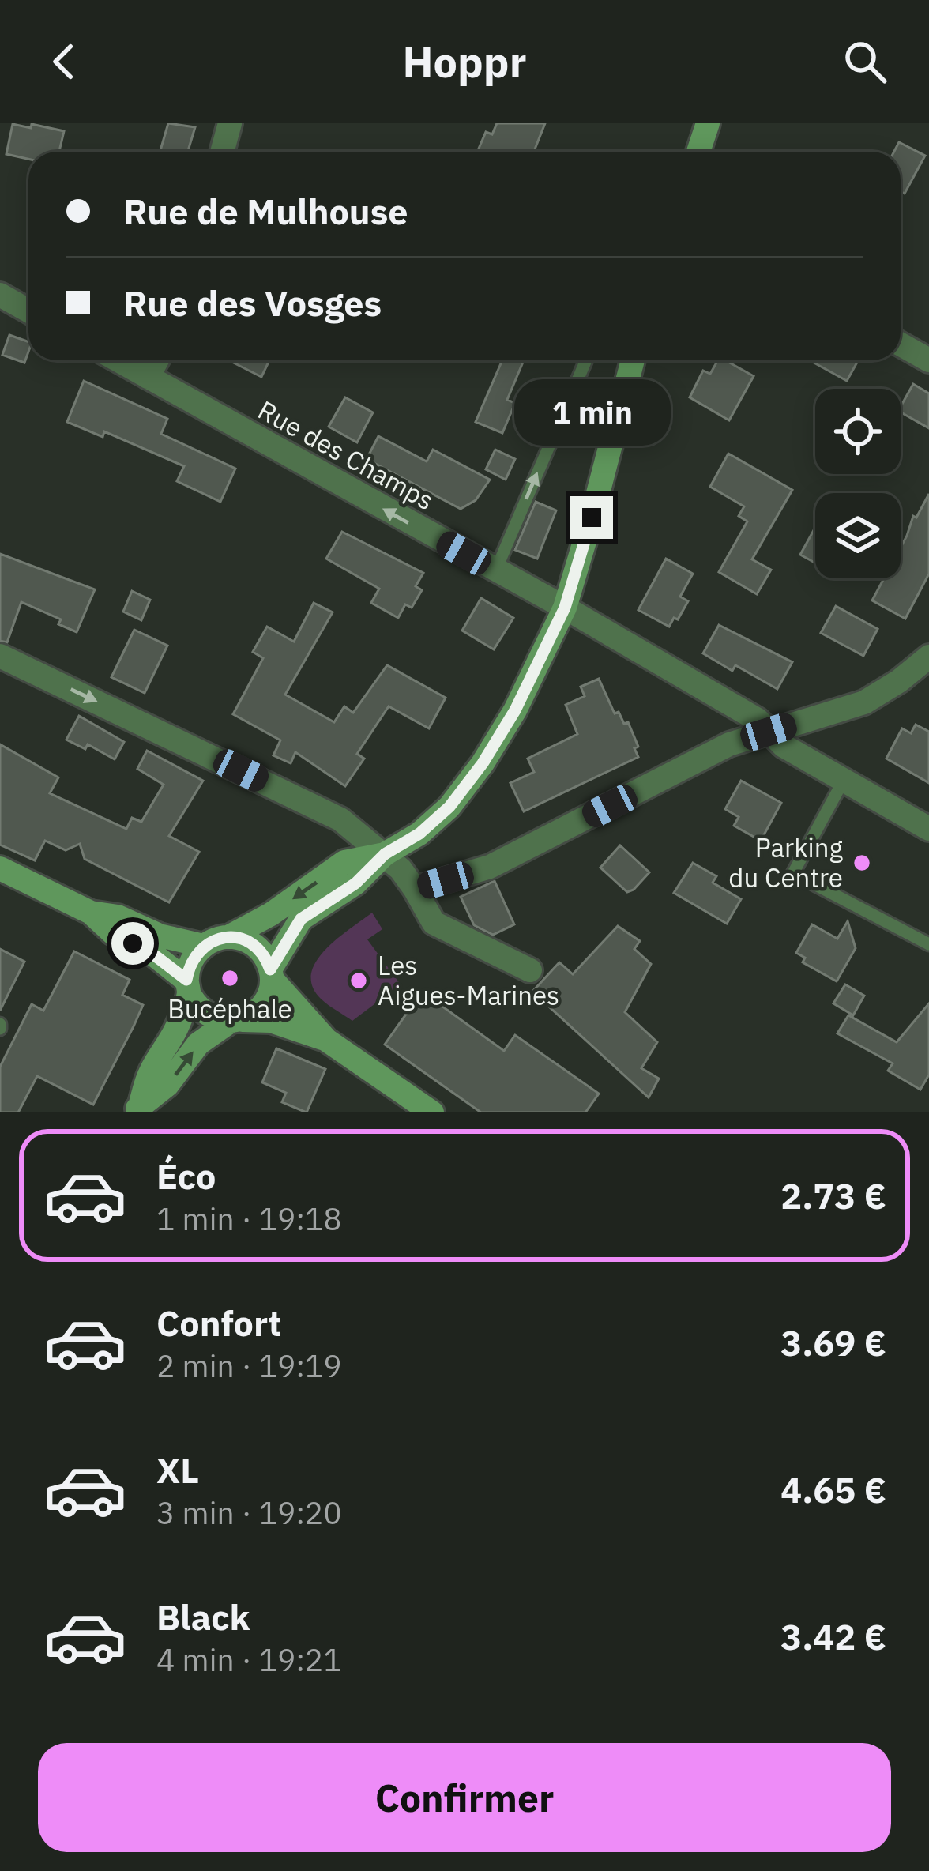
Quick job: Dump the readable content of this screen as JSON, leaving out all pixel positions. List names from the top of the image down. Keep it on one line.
{"streets":{"street":["Rue des Champs"]},"one_way":["Rue des Champs"],"places":["Parking du Centre","Bucéphale","Les Aigues-Marines"],"page":{"header":"Hoppr","banner":["Rue de Mulhouse","Rue des Vosges"],"bubble":"1 min","list":[{"name":"Éco","note":"1 min · 19:18","value":"2.73 €"},{"name":"Confort","note":"2 min · 19:19","value":"3.69 €"},{"name":"XL","note":"3 min · 19:20","value":"4.65 €"},{"name":"Black","note":"4 min · 19:21","value":"3.42 €"}],"buttons":"Confirmer"}}
